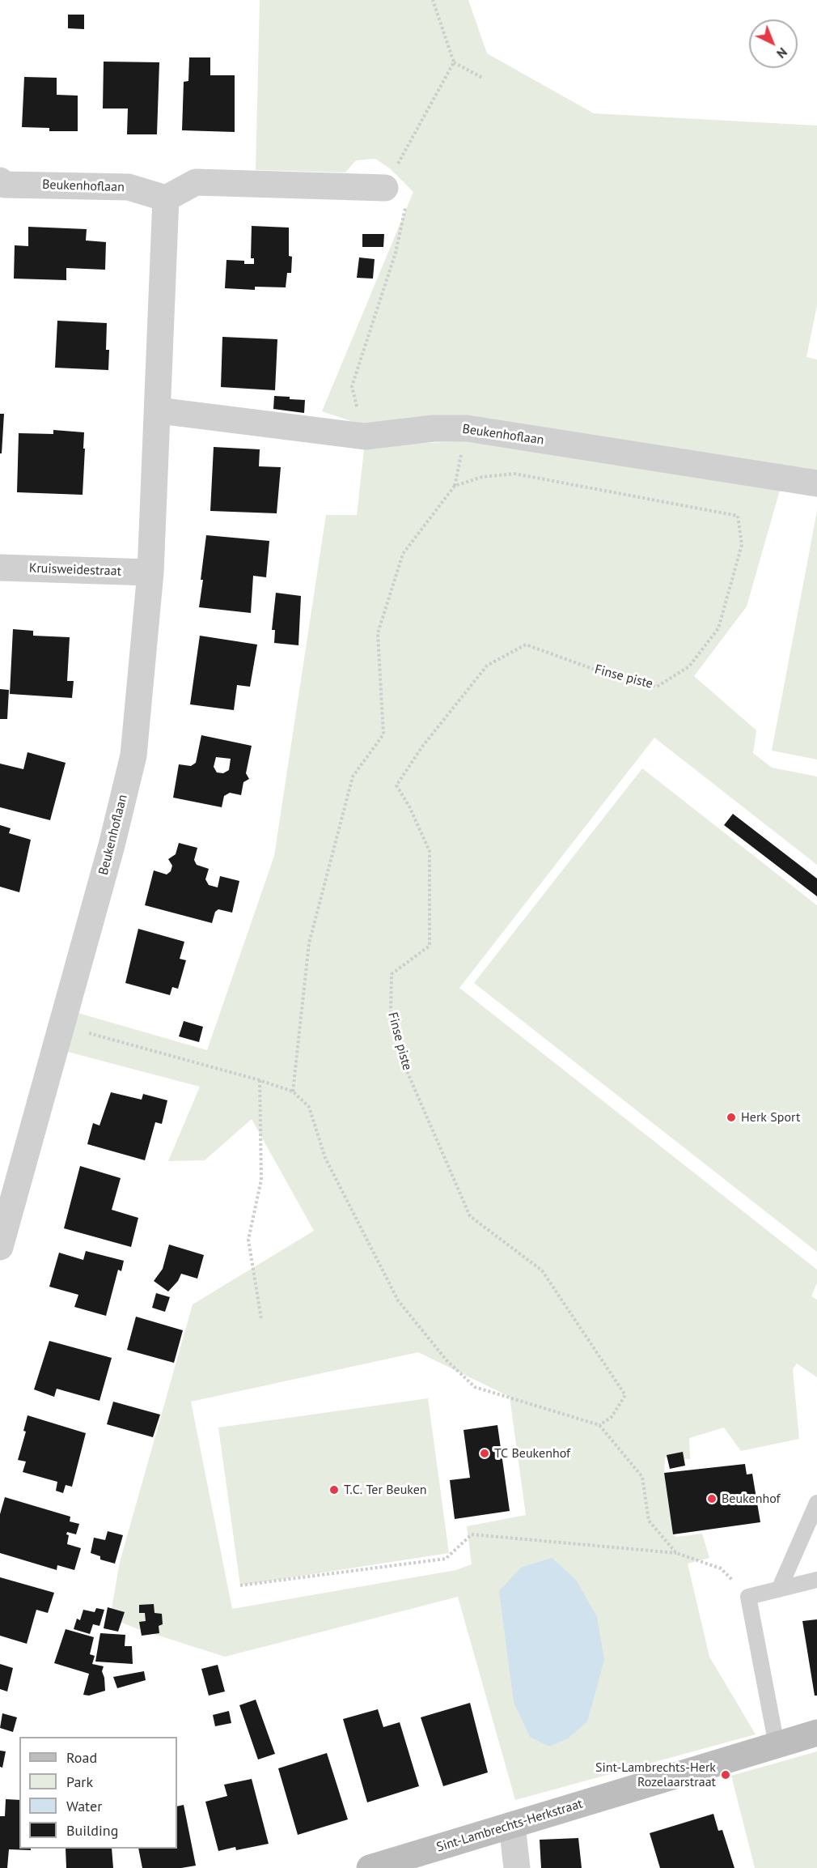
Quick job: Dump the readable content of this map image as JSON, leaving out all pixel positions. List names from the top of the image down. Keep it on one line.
{"streets":{"street":["Beukenhoflaan","Kruisweidestraat","Sint-Lambrechts-Herkstraat"],"path":["Finse piste"]},"crossings":[["Beukenhoflaan","Kruisweidestraat"]],"places":["Herk Sport","TC Beukenhof","T.C. Ter Beuken","Beukenhof","Sint-Lambrechts-Herk Rozelaarstraat"],"legend":["Road","Park","Water","Building"],"north":"bottom right"}
